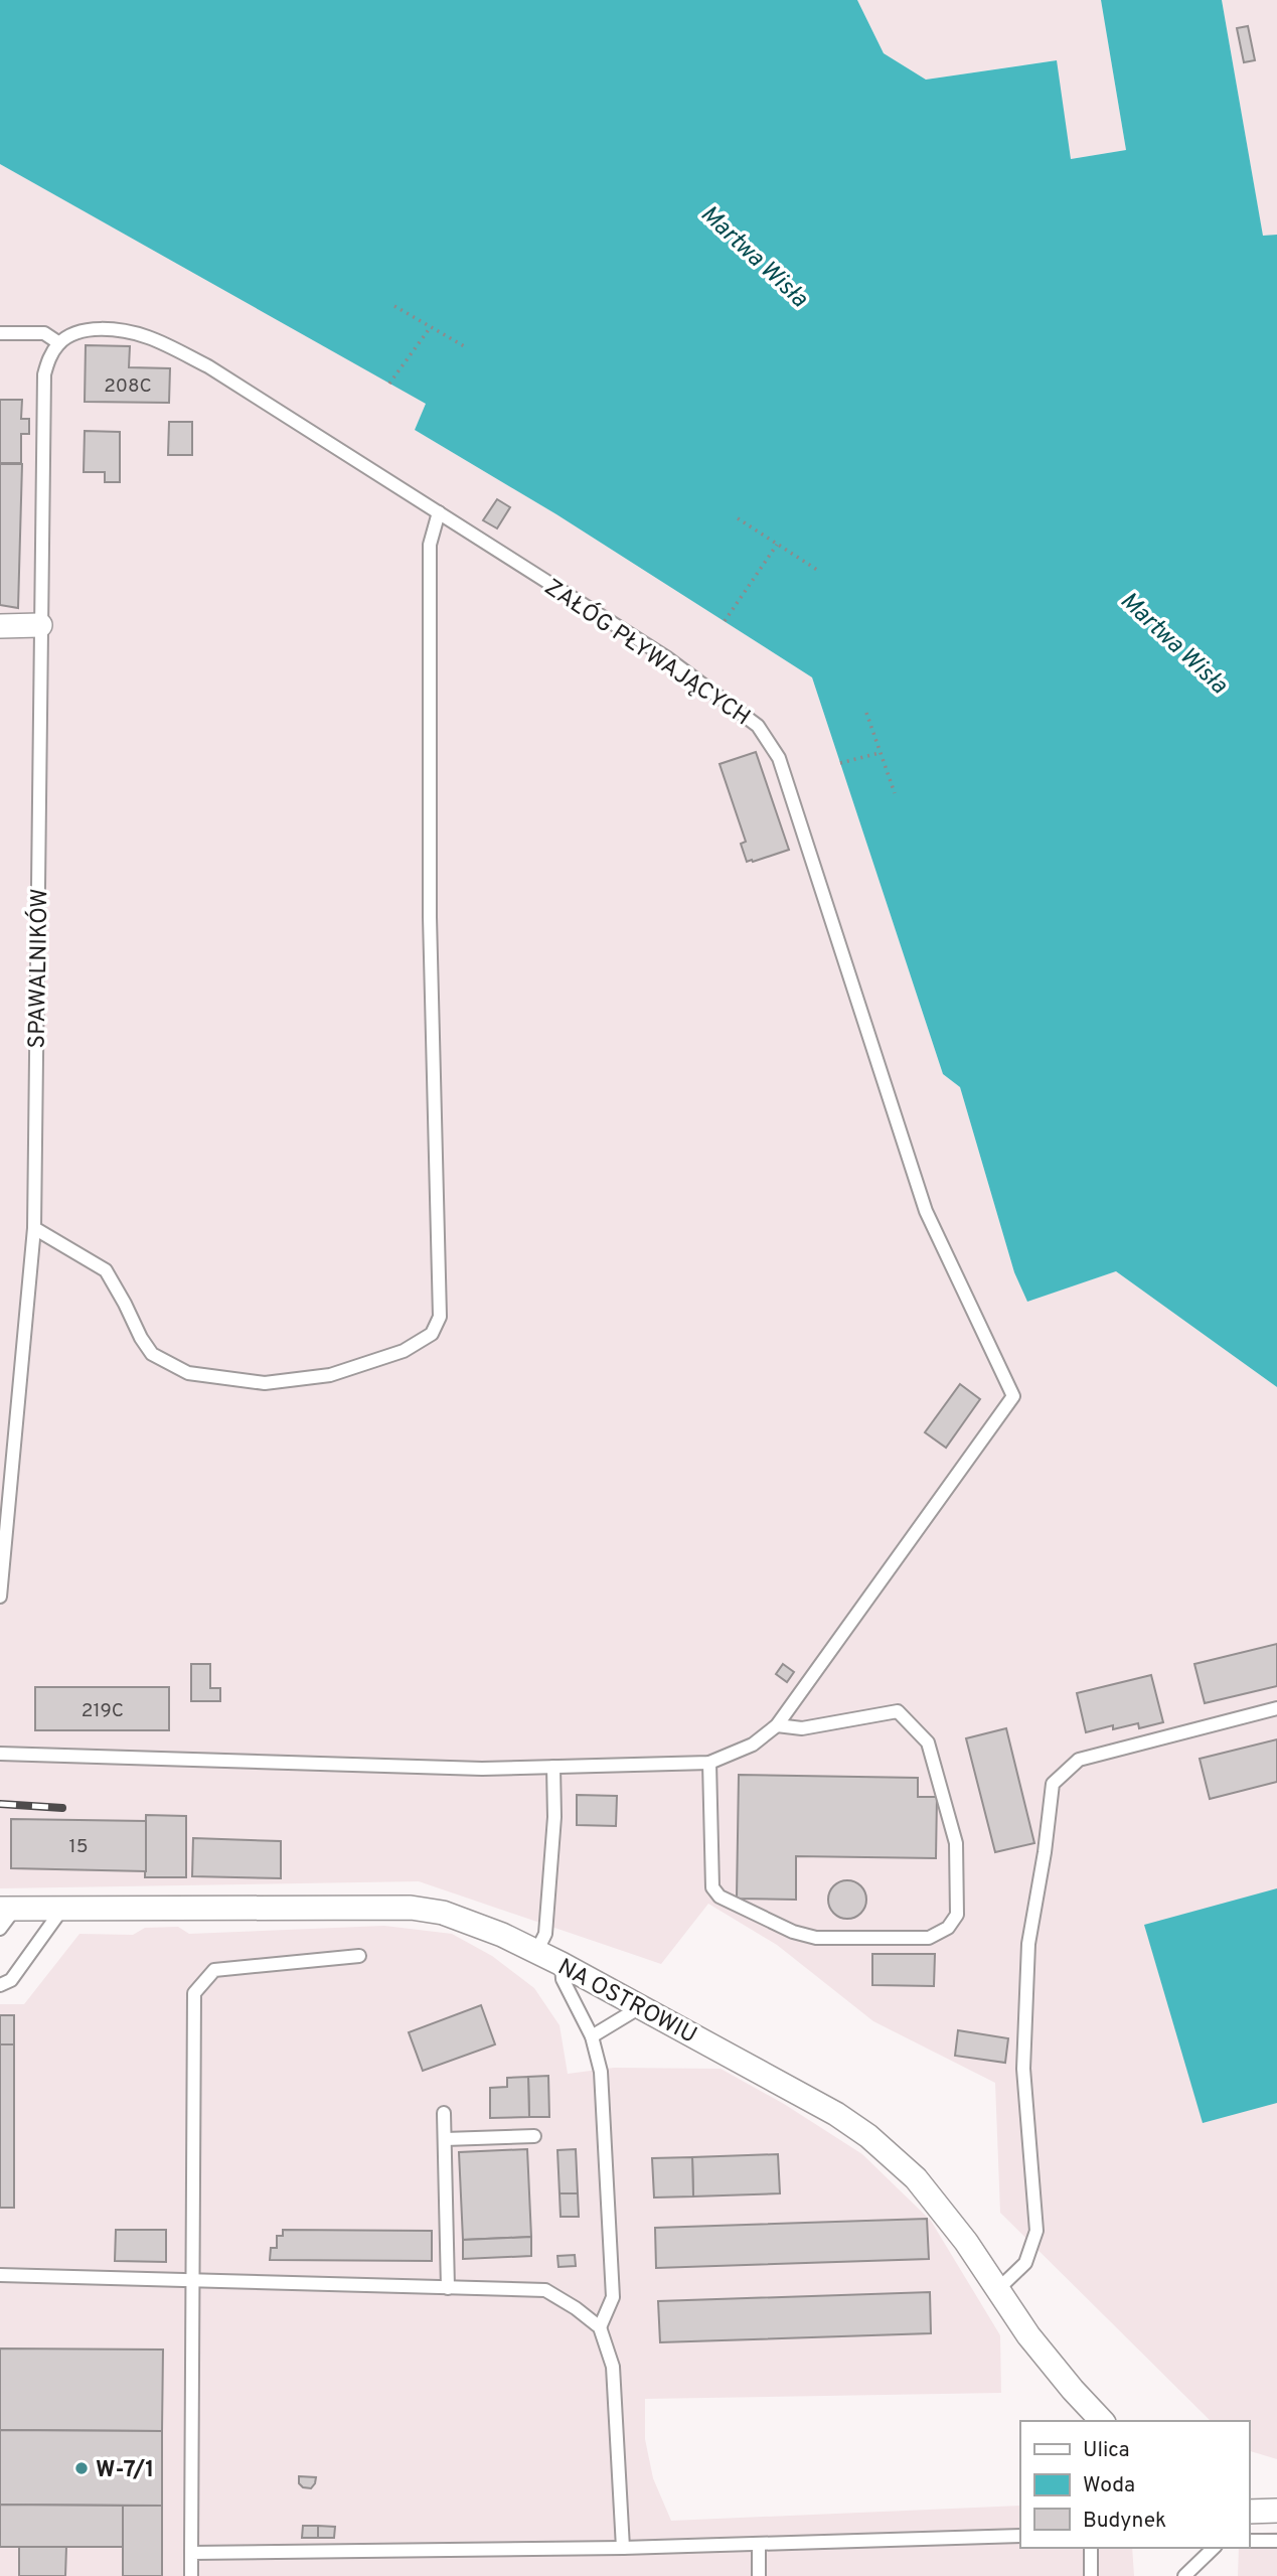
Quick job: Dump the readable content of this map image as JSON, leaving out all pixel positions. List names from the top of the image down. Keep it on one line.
{"streets":{"street":["NA OSTROWIU"],"lane":["ZAŁÓG PŁYWAJĄCYCH","SPAWALNIKÓW"]},"crossings":[["ZAŁÓG PŁYWAJĄCYCH","SPAWALNIKÓW"]],"water":["Martwa Wisła"],"places":["W-7/1"],"house_numbers":["208C","219C","15"],"legend":["Ulica","Woda","Budynek"]}
